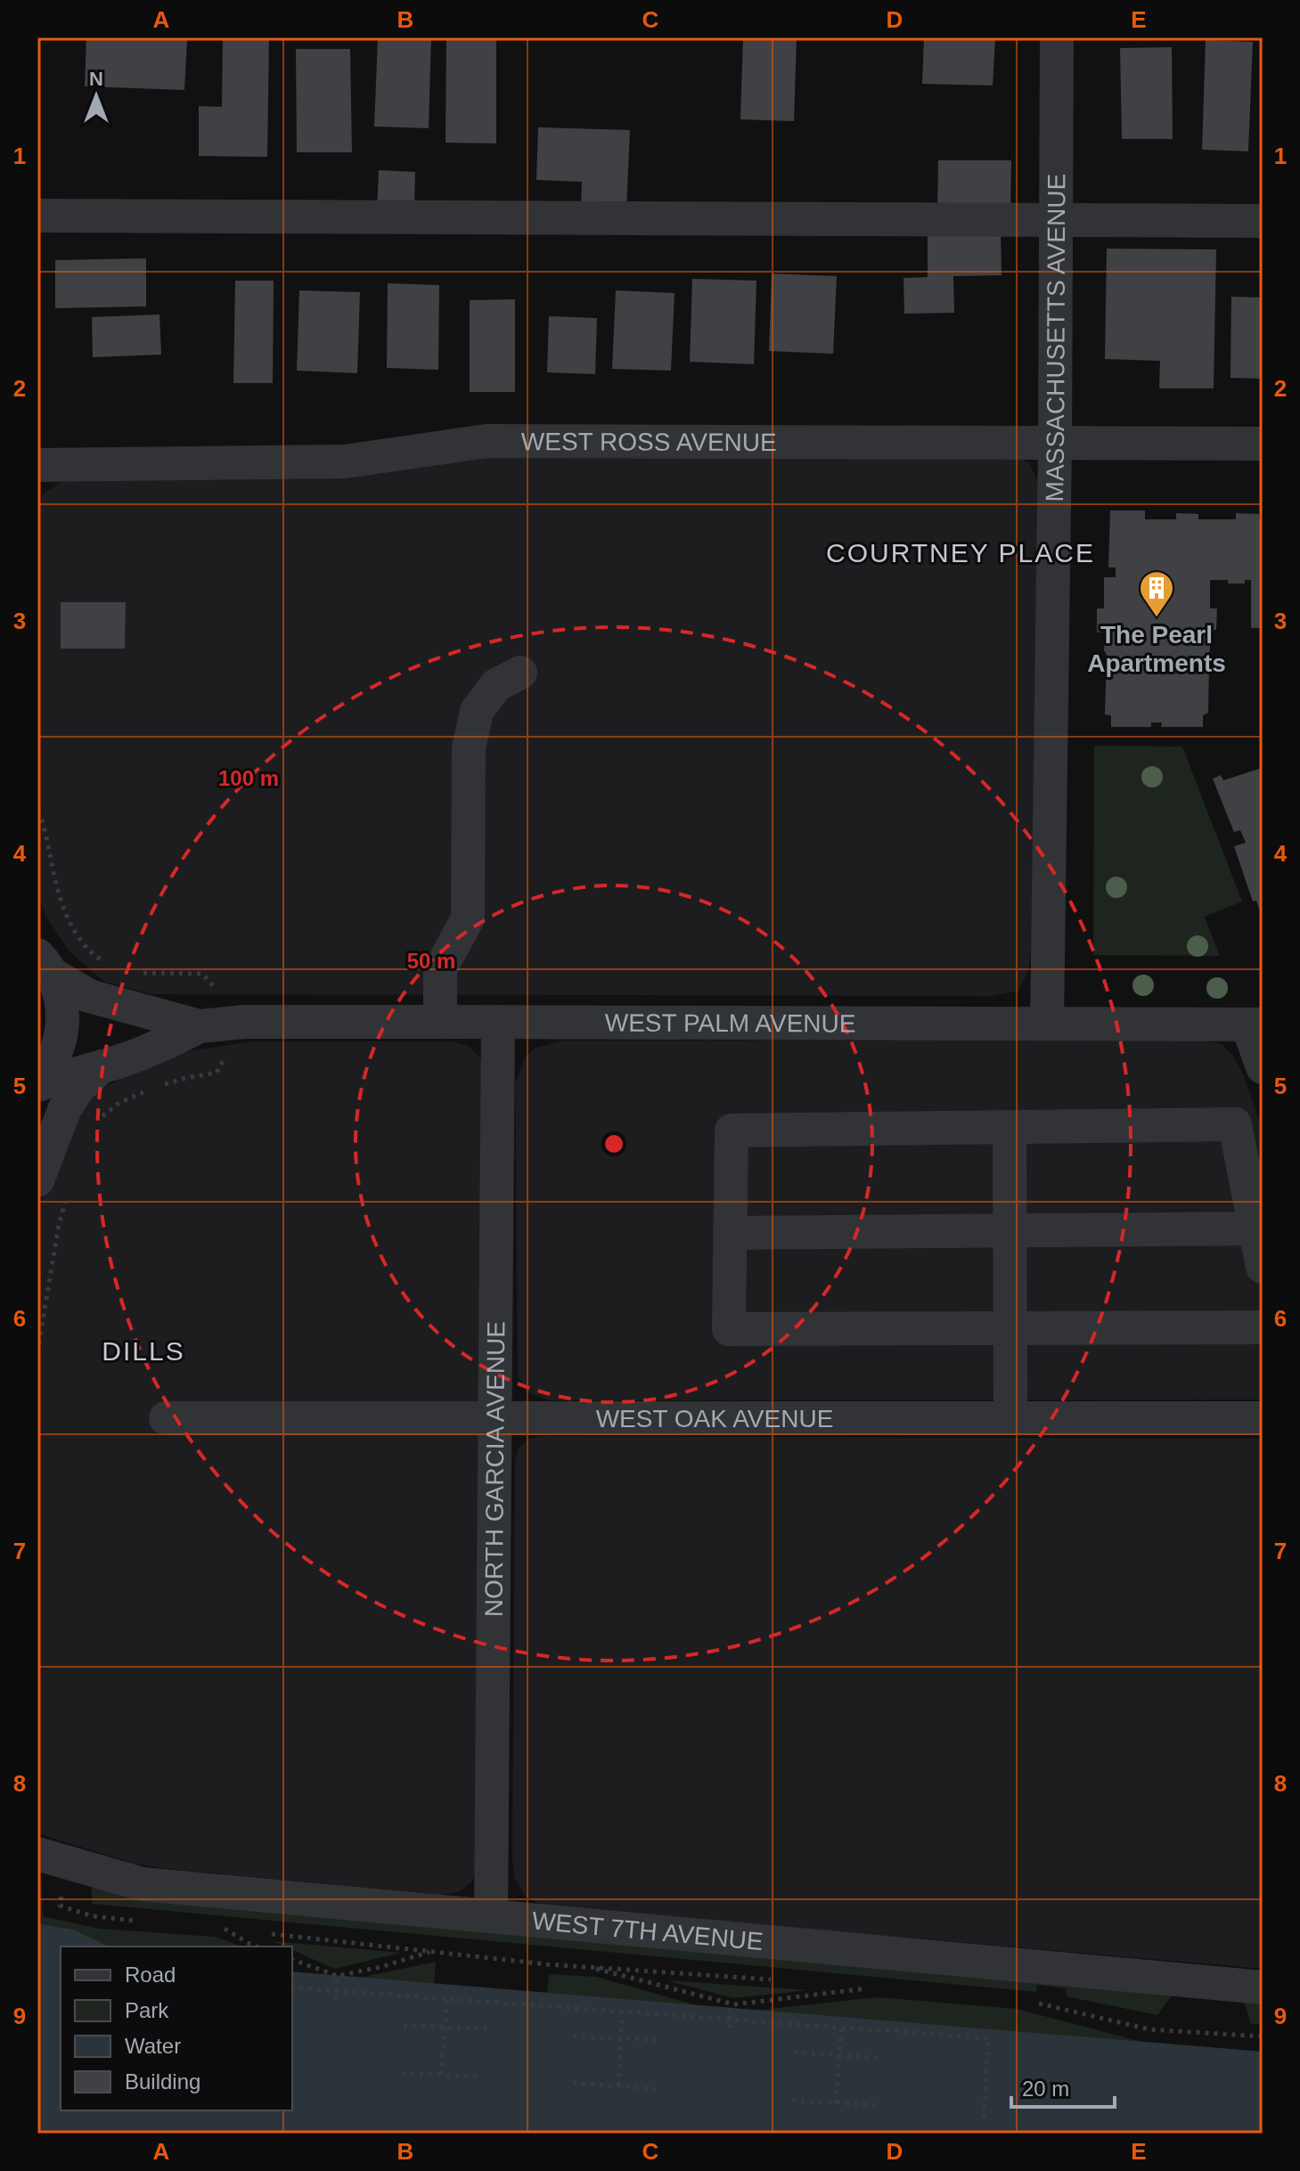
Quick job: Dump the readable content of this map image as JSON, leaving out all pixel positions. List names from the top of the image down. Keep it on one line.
{"streets":{"street":["MASSACHUSETTS AVENUE","WEST ROSS AVENUE","WEST PALM AVENUE","WEST OAK AVENUE","NORTH GARCIA AVENUE","WEST 7TH AVENUE"]},"crossings":[["MASSACHUSETTS AVENUE","WEST ROSS AVENUE"],["MASSACHUSETTS AVENUE","WEST PALM AVENUE"],["WEST PALM AVENUE","NORTH GARCIA AVENUE"],["WEST OAK AVENUE","NORTH GARCIA AVENUE"],["NORTH GARCIA AVENUE","WEST 7TH AVENUE"]],"districts":["COURTNEY PLACE","DILLS"],"places":{"building":["The Pearl Apartments"]},"legend":["Road","Park","Water","Building"],"scale_bar":"20 m","north":"top","grid":{"columns":["A","B","C","D","E"],"rows":["1","2","3","4","5","6","7","8","9"]},"rings":["100 m","50 m"]}
